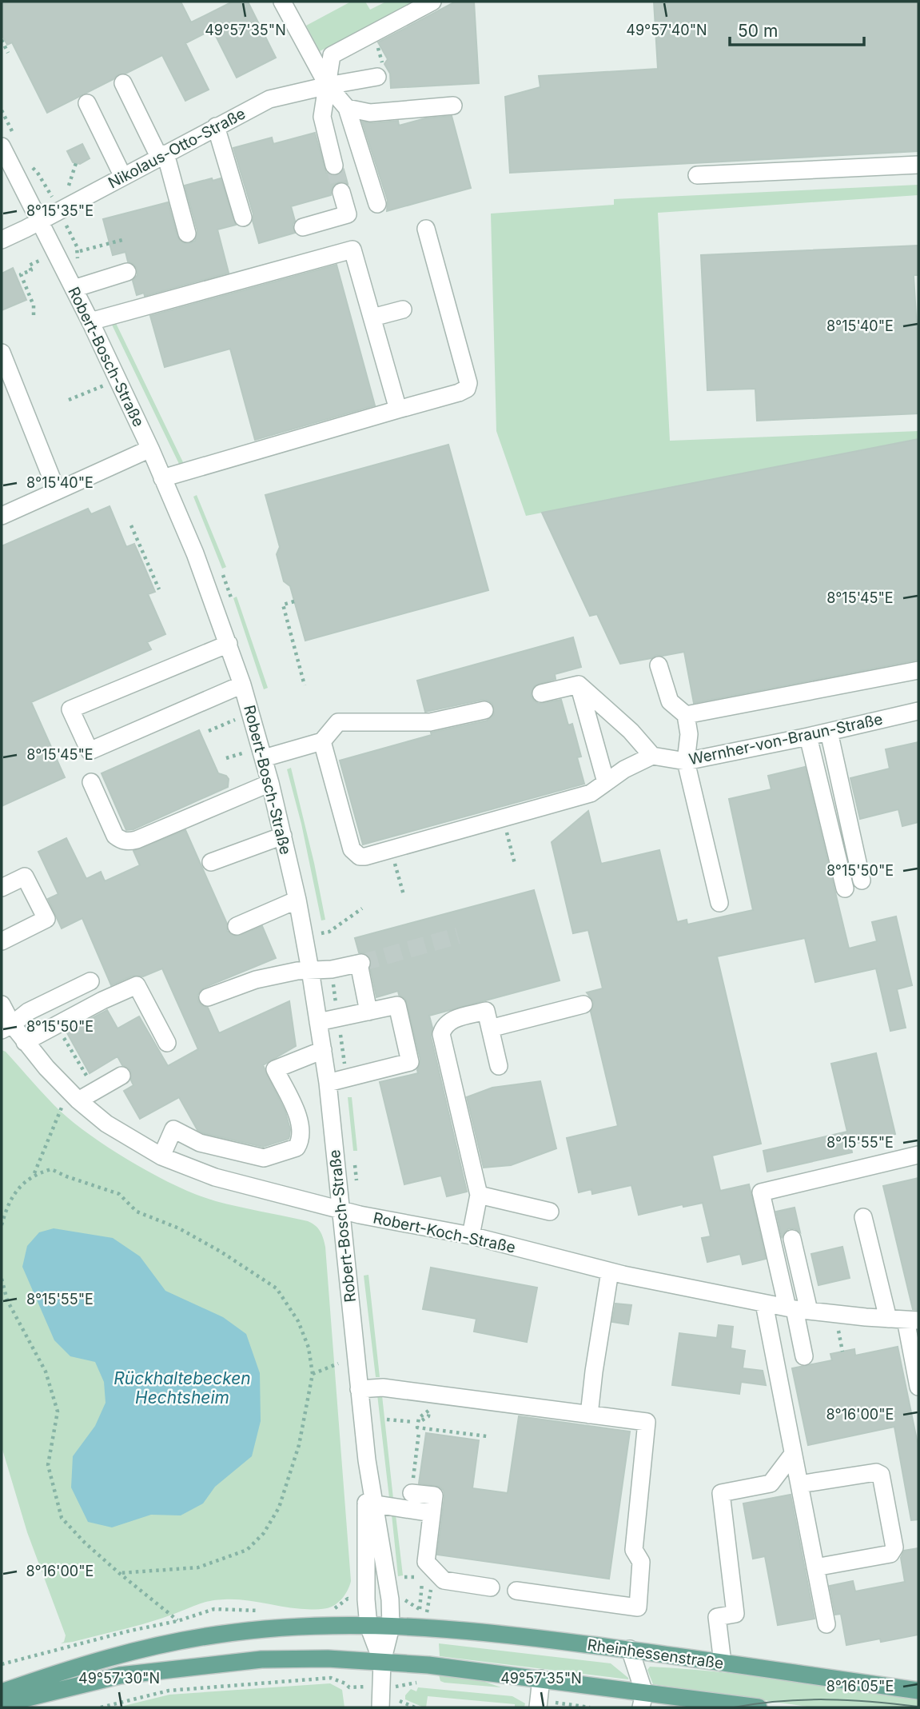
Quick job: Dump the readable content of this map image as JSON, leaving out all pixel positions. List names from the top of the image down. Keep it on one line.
{"streets":{"main road":["Rheinhessenstraße"],"street":["Nikolaus-Otto-Straße","Robert-Bosch-Straße","Wernher-von-Braun-Straße","Robert-Koch-Straße"]},"crossings":[["Nikolaus-Otto-Straße","Robert-Bosch-Straße"],["Robert-Bosch-Straße","Robert-Koch-Straße"],["Robert-Bosch-Straße","Rheinhessenstraße"]],"water":["Rückhaltebecken Hechtsheim"],"scale_bar":"50 m","coordinates":["49°57'35\"N","49°57'40\"N","8°15'35\"E","8°15'40\"E","8°15'45\"E","8°15'50\"E","8°15'55\"E","8°16'00\"E","49°57'30\"N","8°16'05\"E"]}
